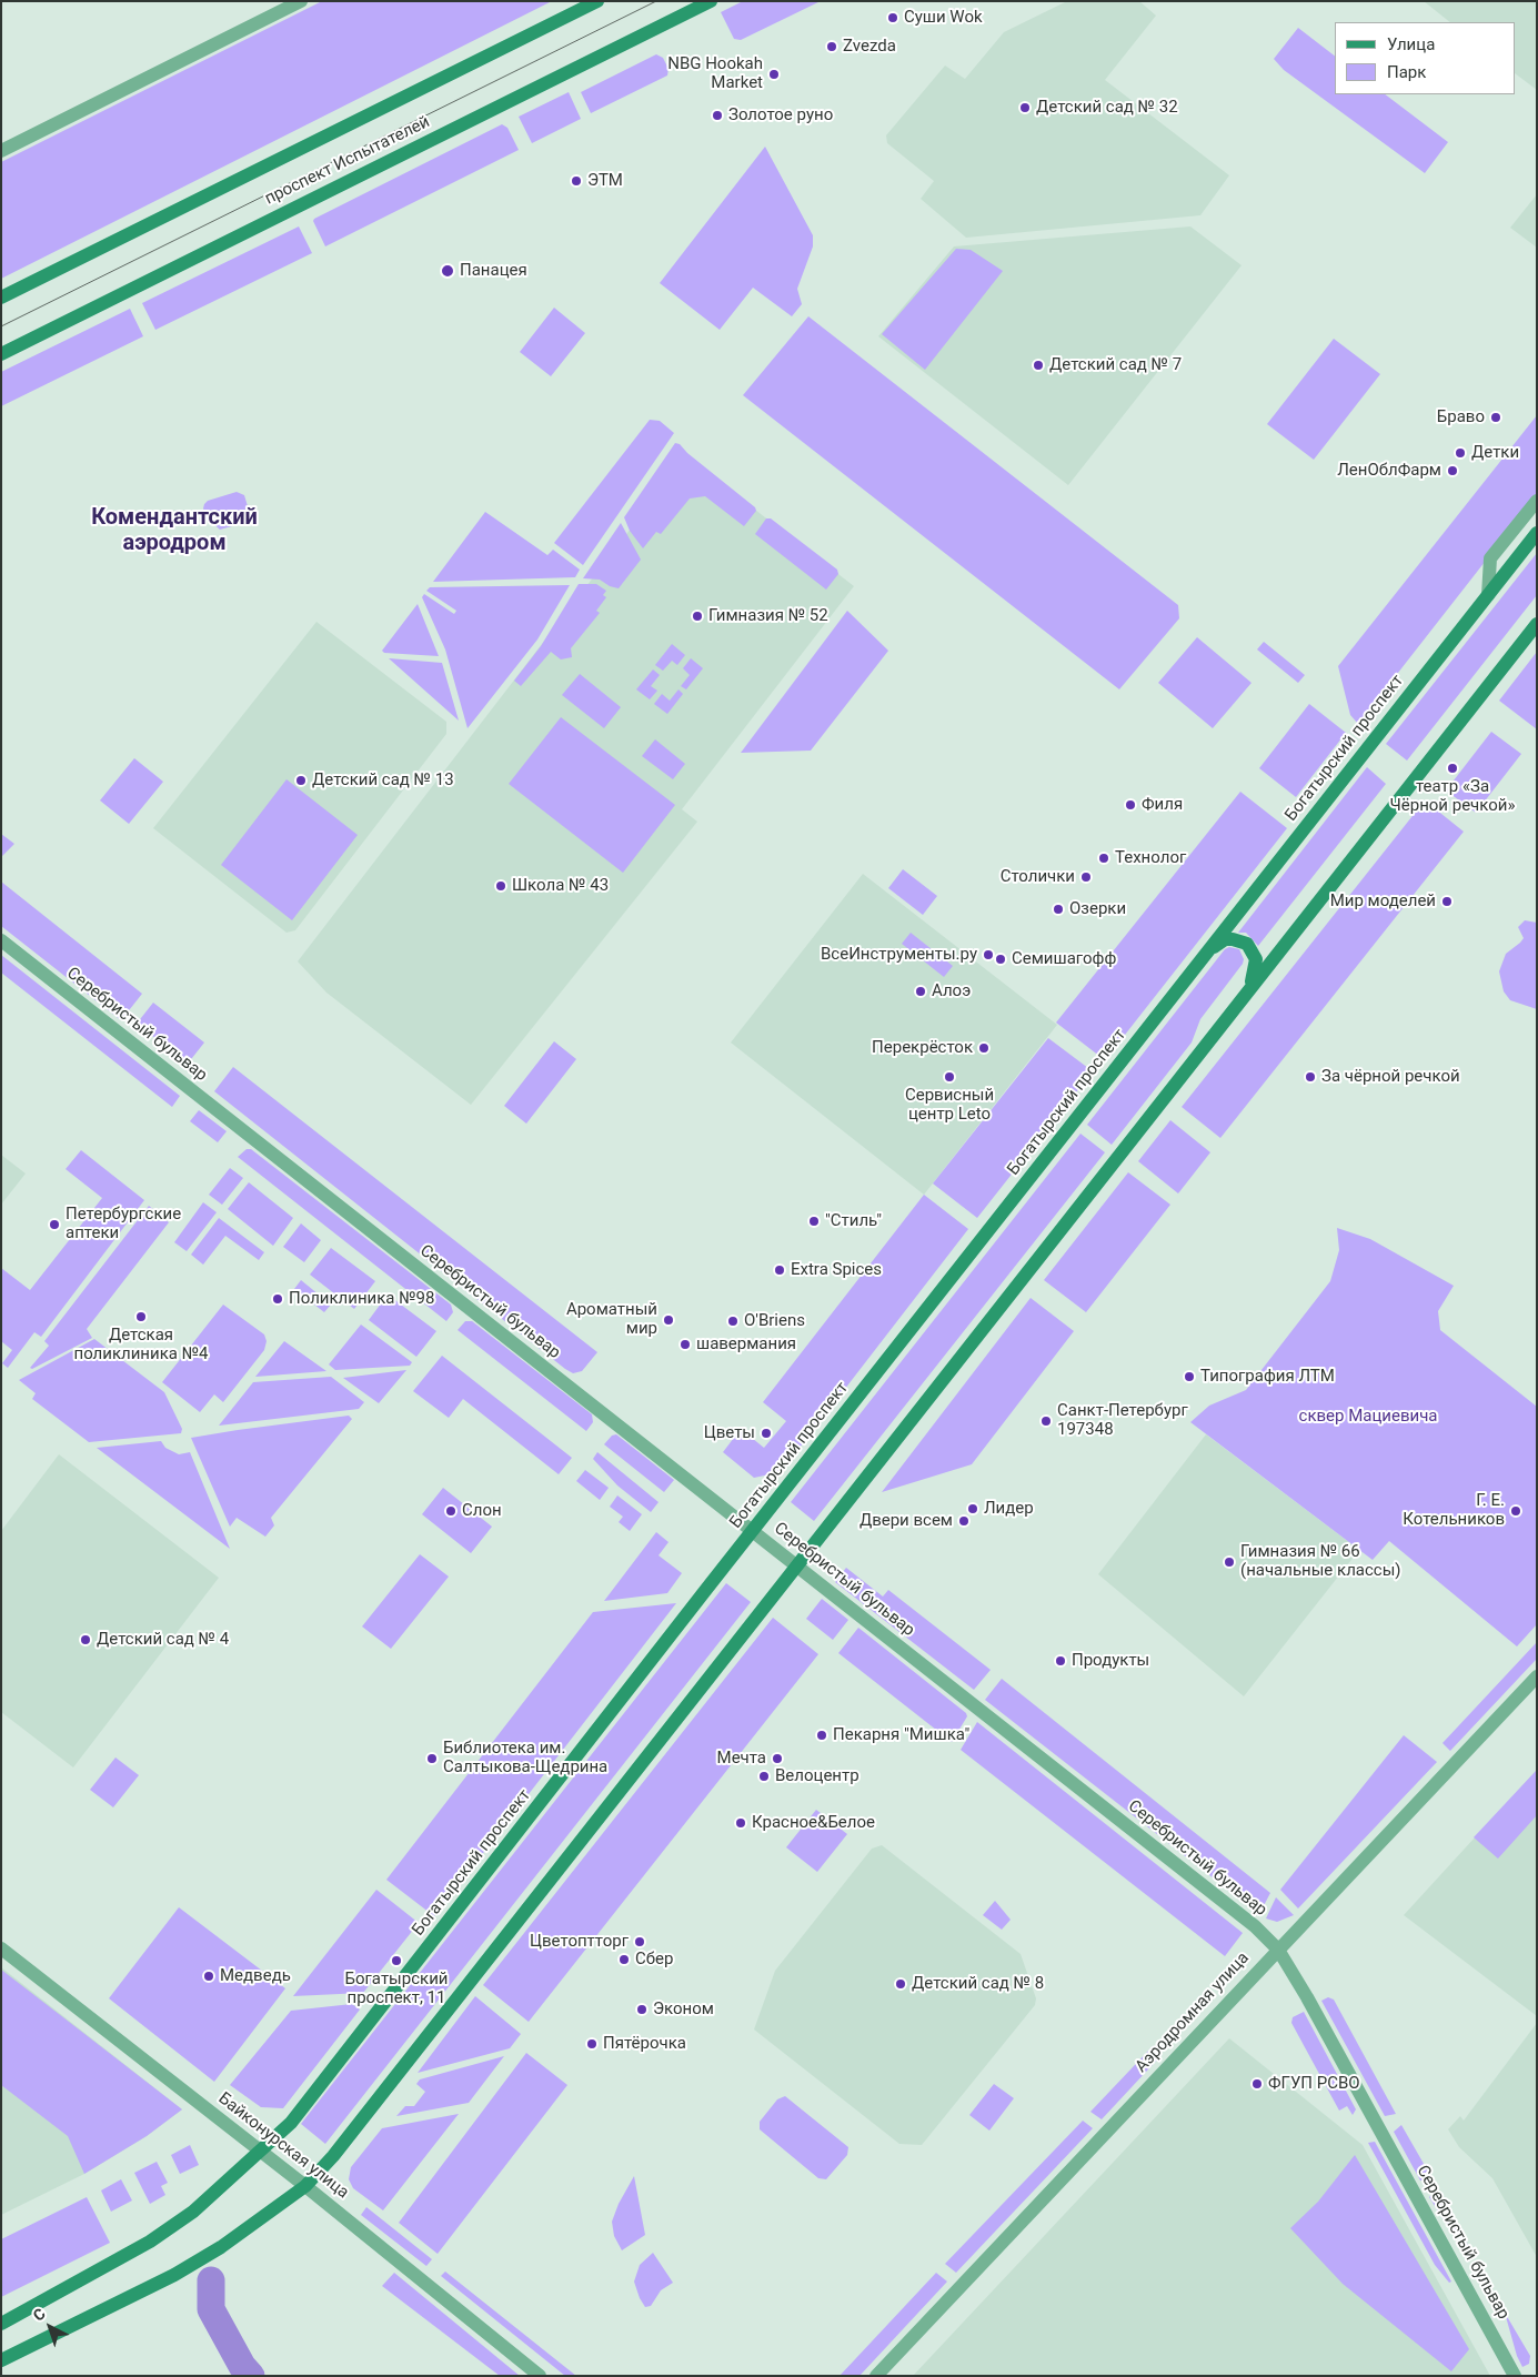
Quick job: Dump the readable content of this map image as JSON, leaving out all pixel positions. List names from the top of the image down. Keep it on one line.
{"streets":{"main road":["проспект Испытателей","Богатырский проспект"],"street":["Серебристый бульвар","Аэродромная улица","Байконурская улица"]},"crossings":[["Богатырский проспект","Серебристый бульвар"],["Богатырский проспект","Байконурская улица"],["Серебристый бульвар","Аэродромная улица"]],"districts":["Комендантский аэродром"],"parks":["сквер Мациевича"],"places":["Суши Wok","Zvezda","NBG Hookah Market","Детский сад № 32","Золотое руно","ЭТМ","Панацея","Детский сад № 7","Браво","Детки","ЛенОблФарм","Гимназия № 52","театр «За Чёрной речкой»","Детский сад № 13","Филя","Технолог","Столички","Школа № 43","Мир моделей","Озерки","ВсеИнструменты.ру","Семишагофф","Алоэ","Перекрёсток","Сервисный центр Leto","За чёрной речкой","\"Стиль\"","Петербургские аптеки","Extra Spices","Поликлиника №98","Детская поликлиника №4","Ароматный мир","O'Briens","шавермания","Типография ЛТМ","Санкт-Петербург 197348","Цветы","Лидер","Слон","Г. Е. Котельников","Двери всем","Гимназия № 66 (начальные классы)","Детский сад № 4","Продукты","Пекарня \"Мишка\"","Библиотека им. Салтыкова-Щедрина","Мечта","Велоцентр","Красное&Белое","Цветоптторг","Сбер","Богатырский проспект, 11","Медведь","Детский сад № 8","Эконом","Пятёрочка","ФГУП РСВО"],"legend":["Улица","Парк"],"north":"top left"}
